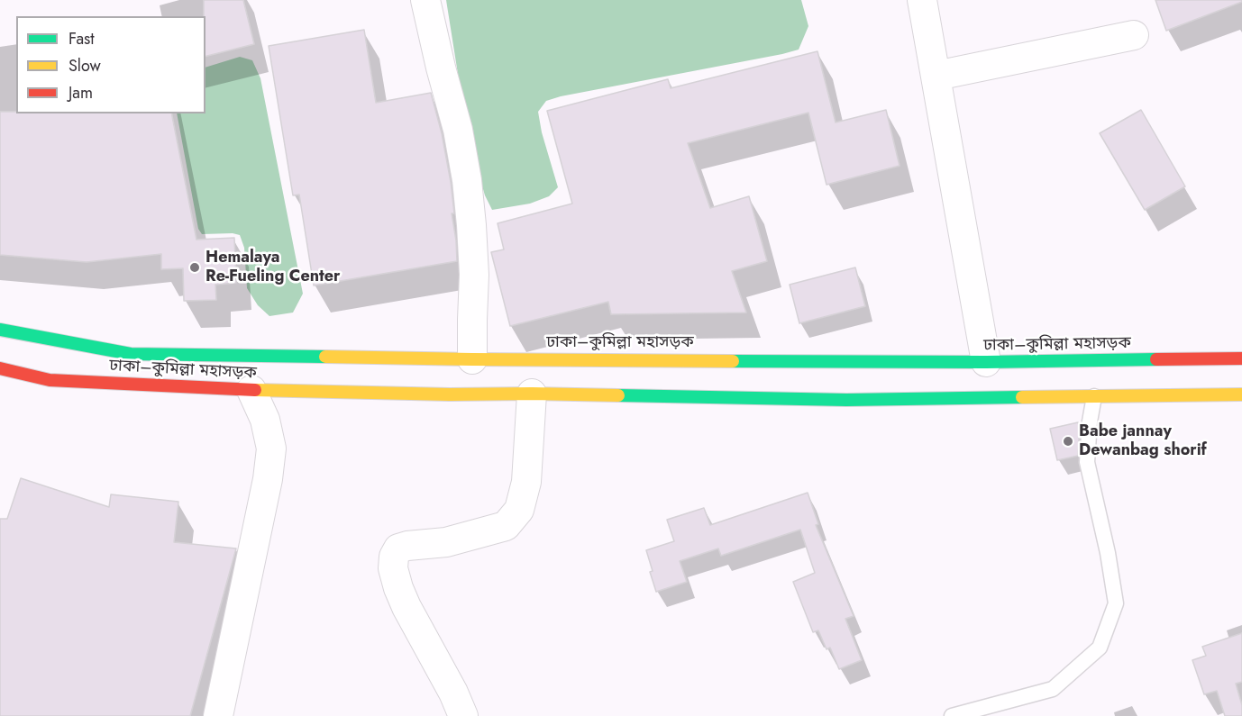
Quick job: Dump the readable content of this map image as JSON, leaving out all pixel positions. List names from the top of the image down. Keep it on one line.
{"streets":{"highway":["ঢাকা–কুমিল্লা মহাসড়ক"]},"places":["Hemalaya Re-Fueling Center","Babe jannay Dewanbag shorif"],"legend":["Fast","Slow","Jam"]}
